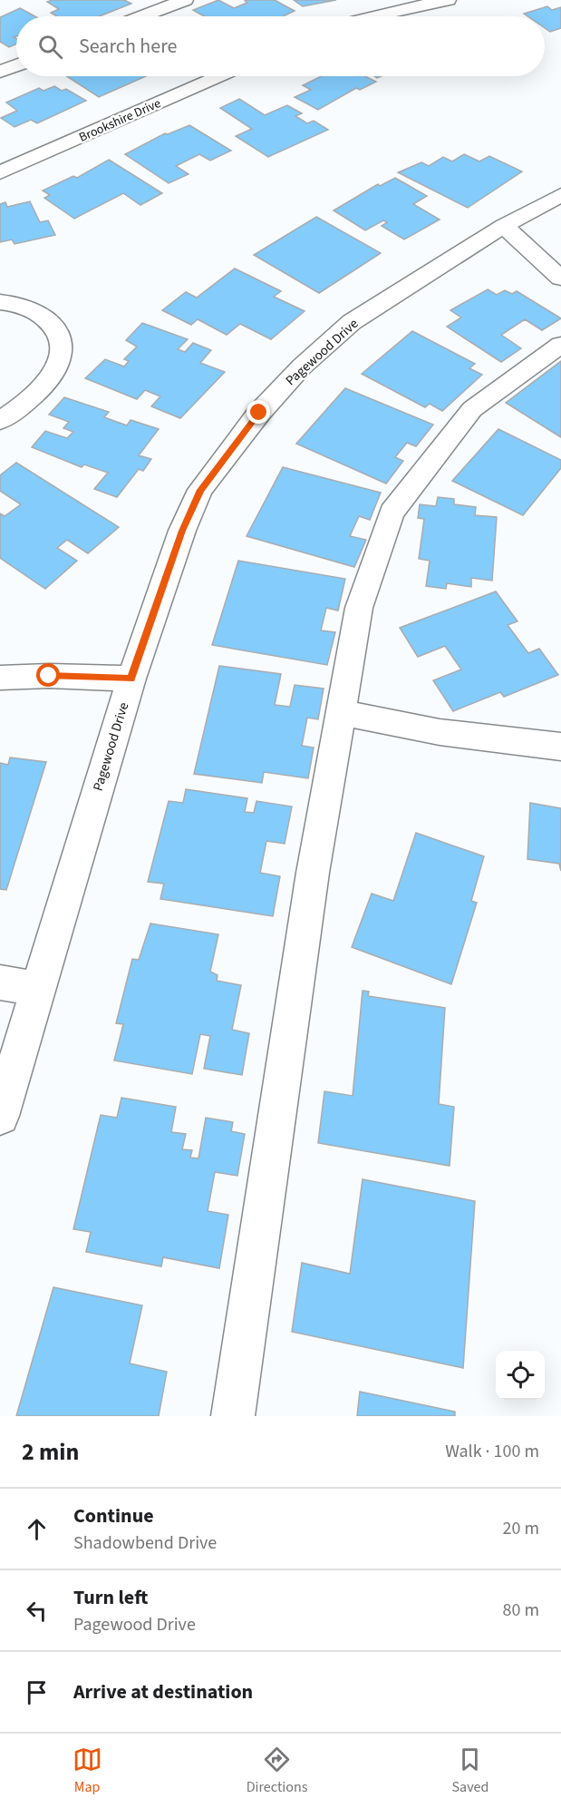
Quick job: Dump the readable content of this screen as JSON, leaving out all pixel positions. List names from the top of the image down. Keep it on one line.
{"streets":{"street":["Brookshire Drive","Pagewood Drive"]},"page":{"search":"Search here","heading":["2 min","Walk · 100 m"],"list":[["Continue","Shadowbend Drive","20 m"],["Turn left","Pagewood Drive","80 m"],"Arrive at destination"],"nav":["Map","Directions","Saved"]}}
